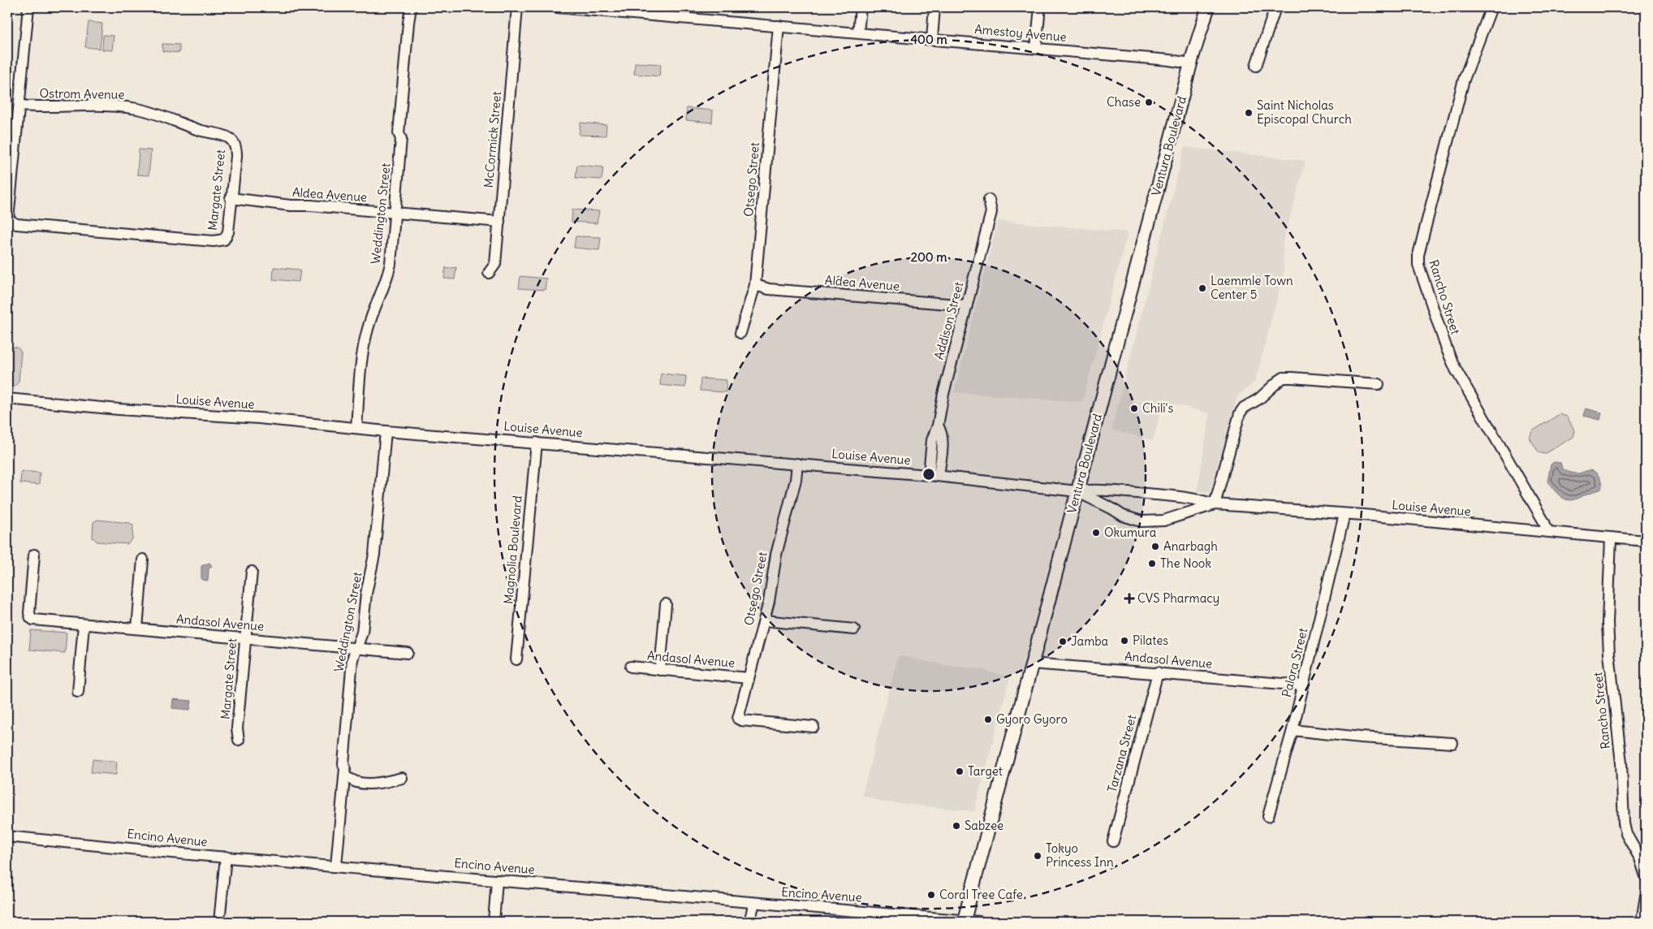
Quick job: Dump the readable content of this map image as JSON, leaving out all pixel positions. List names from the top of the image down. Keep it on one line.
{"streets":{"main road":["Ventura Boulevard"],"street":["Amestoy Avenue","Ostrom Avenue","McCormick Street","Otsego Street","Margate Street","Aldea Avenue","Weddington Street","Rancho Street","Addison Street","Louise Avenue","Magnolia Boulevard","Andasol Avenue","Palora Street","Tarzana Street","Encino Avenue"]},"crossings":[["Amestoy Avenue","Ventura Boulevard"],["Amestoy Avenue","Otsego Street"],["Ostrom Avenue","Margate Street"],["McCormick Street","Aldea Avenue"],["Ventura Boulevard","Louise Avenue"],["Ventura Boulevard","Andasol Avenue"],["Ventura Boulevard","Encino Avenue"],["Otsego Street","Aldea Avenue"],["Otsego Street","Louise Avenue"],["Otsego Street","Andasol Avenue"],["Margate Street","Aldea Avenue"],["Margate Street","Andasol Avenue"],["Aldea Avenue","Weddington Street"],["Aldea Avenue","Addison Street"],["Weddington Street","Louise Avenue"],["Weddington Street","Andasol Avenue"],["Weddington Street","Encino Avenue"],["Rancho Street","Louise Avenue"],["Addison Street","Louise Avenue"],["Louise Avenue","Magnolia Boulevard"],["Louise Avenue","Palora Street"],["Andasol Avenue","Palora Street"],["Andasol Avenue","Tarzana Street"]],"places":{"other":["Chase","Saint Nicholas Episcopal Church","Laemmle Town Center 5","Chili's","Okumura","Anarbagh","The Nook","Pilates","Jamba","Gyoro Gyoro","Target","Sabzee","Tokyo Princess Inn","Coral Tree Cafe"],"health":["CVS Pharmacy"]},"rings":["400 m","200 m"]}
